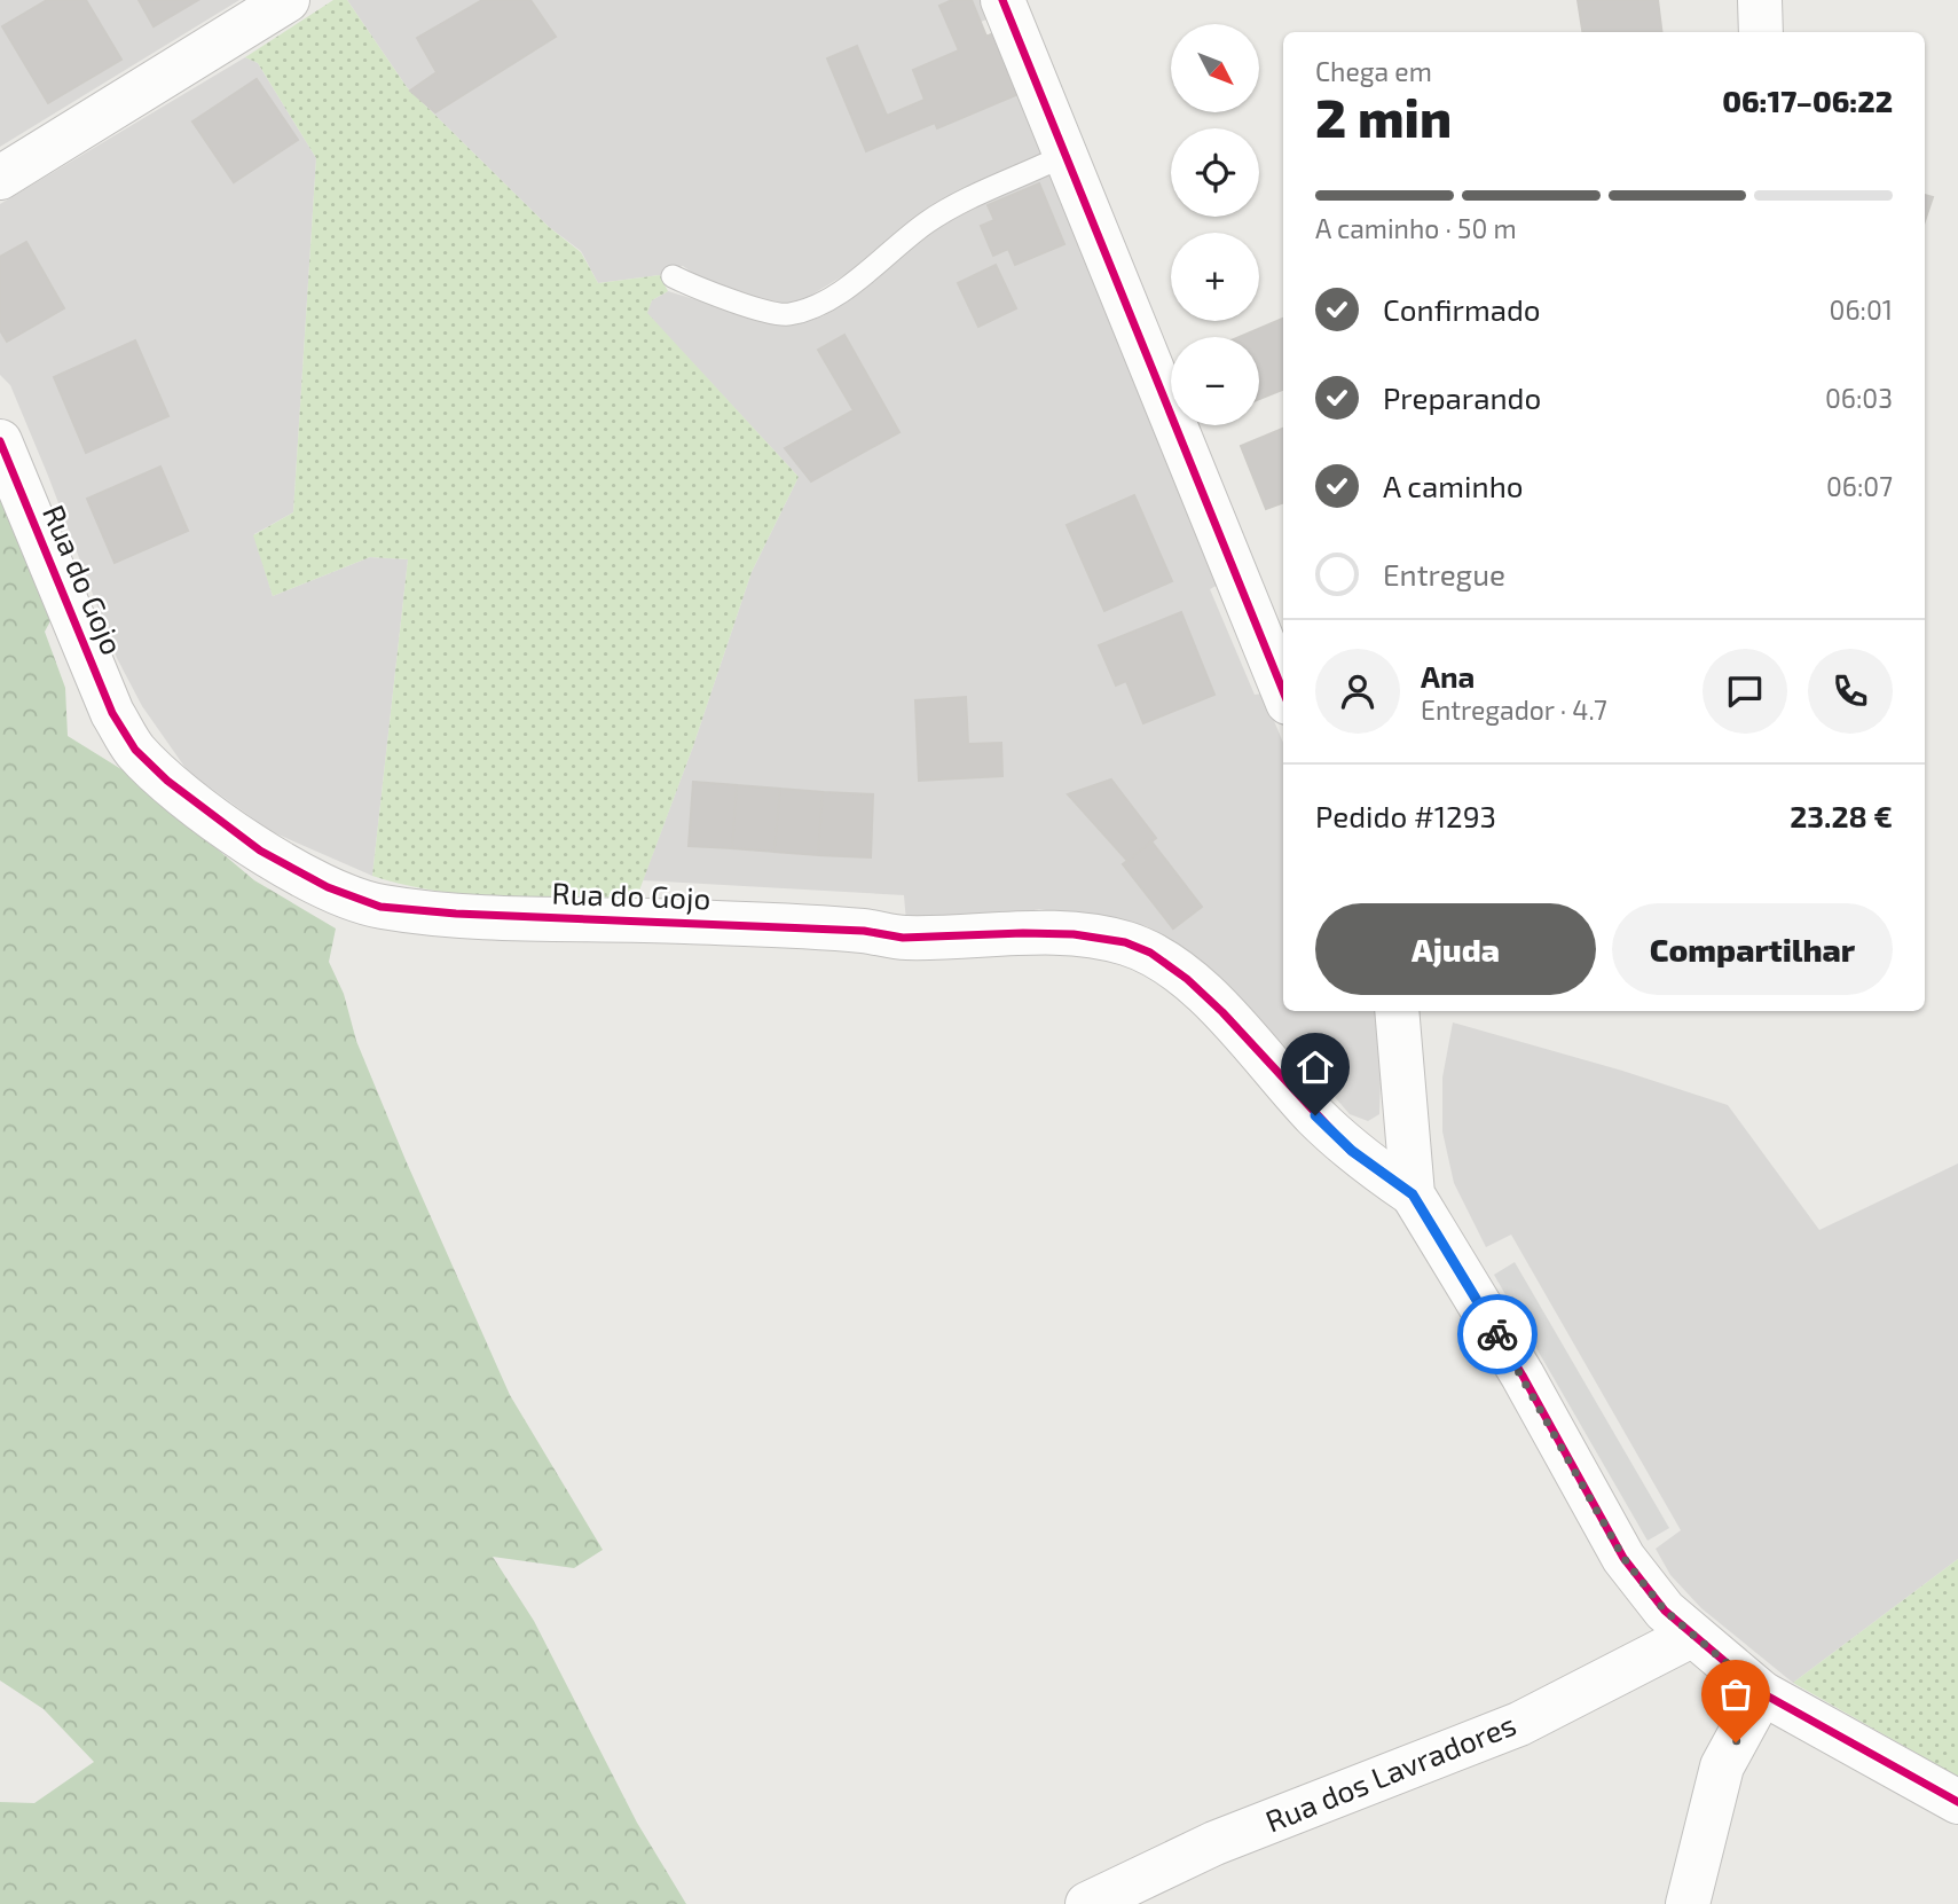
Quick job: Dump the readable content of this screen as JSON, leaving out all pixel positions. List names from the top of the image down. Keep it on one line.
{"streets":{"street":["Rua do Gojo","Rua dos Lavradores"]},"north":"bottom right","page":{"map_buttons":["+","−"],"heading":["2 min","Chega em","06:17–06:22"],"panel":["Ana","Entregador · 4.7","Pedido #1293","23.28 €"],"bar":"A caminho · 50 m","list":[["Confirmado","06:01"],["Preparando","06:03"],["A caminho","06:07"],"Entregue"],"buttons":["Ajuda","Compartilhar"]}}
